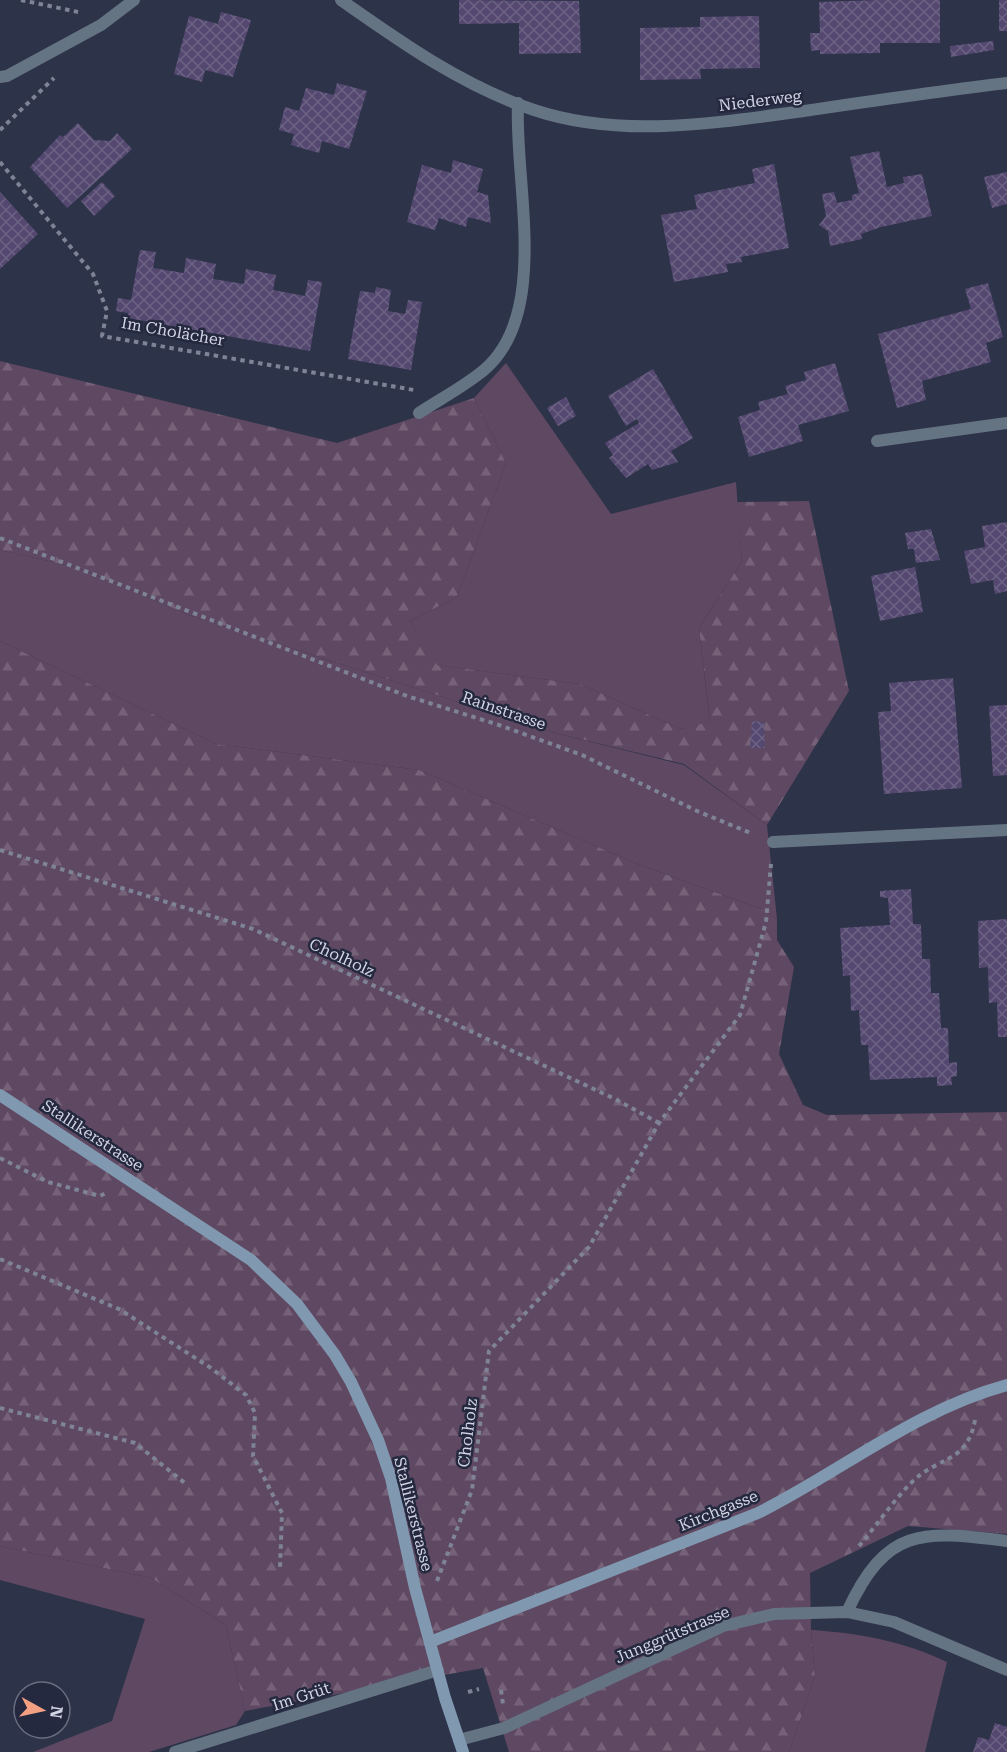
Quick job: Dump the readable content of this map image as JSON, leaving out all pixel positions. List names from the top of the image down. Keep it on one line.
{"streets":{"street":["Niederweg","Stallikerstrasse","Kirchgasse","Junggrütstrasse","Im Grüt"],"path":["Im Cholächer","Rainstrasse","Cholholz"]},"crossings":[["Rainstrasse","Cholholz"],["Stallikerstrasse","Kirchgasse"],["Stallikerstrasse","Junggrütstrasse"],["Stallikerstrasse","Im Grüt"]],"north":"right"}
